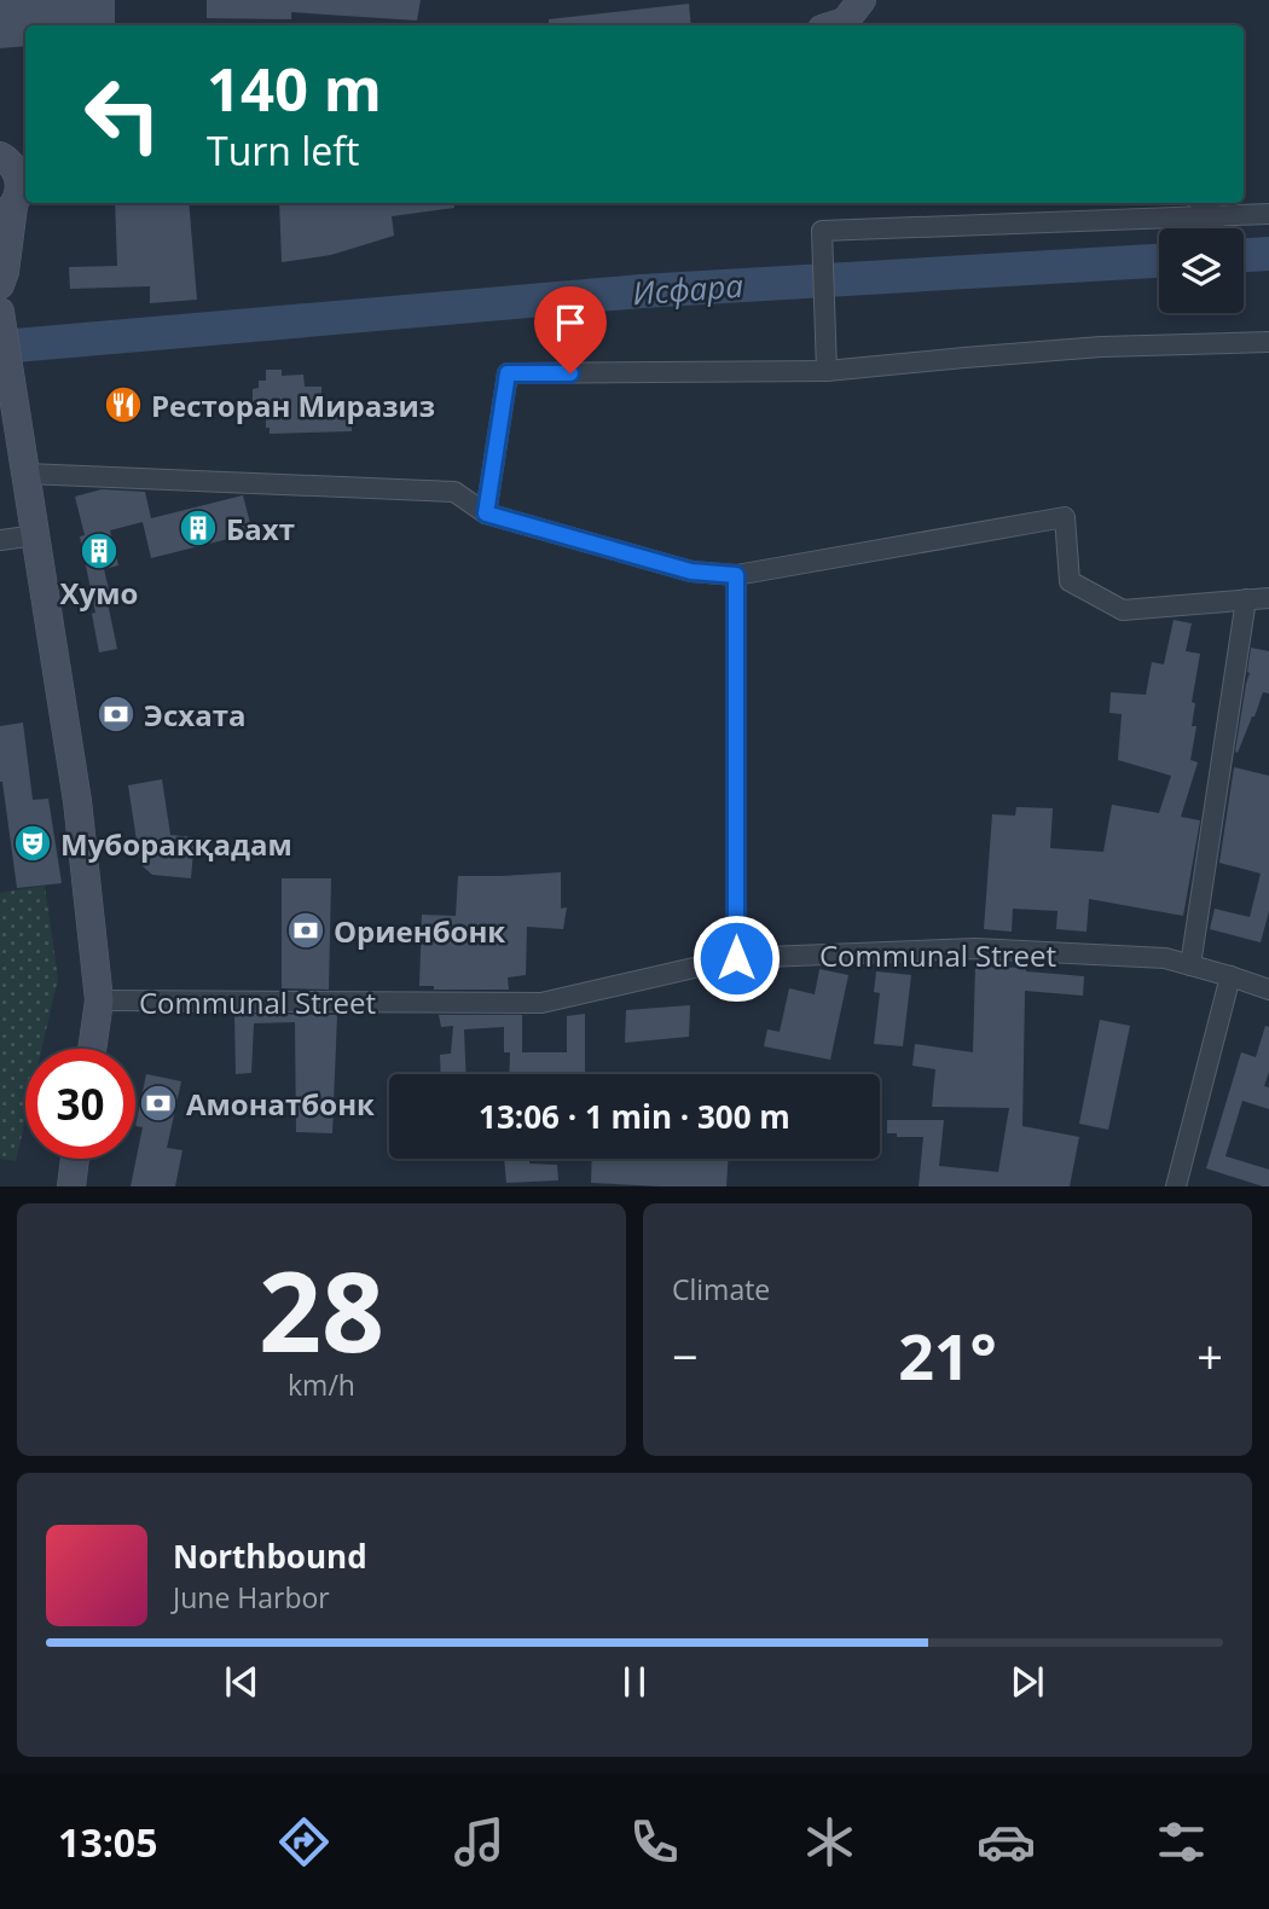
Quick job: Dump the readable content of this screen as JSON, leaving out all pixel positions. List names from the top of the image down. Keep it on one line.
{"streets":{"street":["Communal Street"]},"water":["Исфара"],"places":{"restaurant":["Ресторан Миразиз"],"building":["Бахт","Хумо"],"bank":["Эсхата","Ориенбонк","Амонатбонк"],"theatre":["Муборакқадам"]},"page":{"turn":["140 m","Turn left"],"limit":"30","trip":"13:06 · 1 min · 300 m","tile":[["28","km/h"],"Climate"],"heat":["−","21°","+"],"song":["Northbound","June Harbor"],"tabs":"13:05"}}
